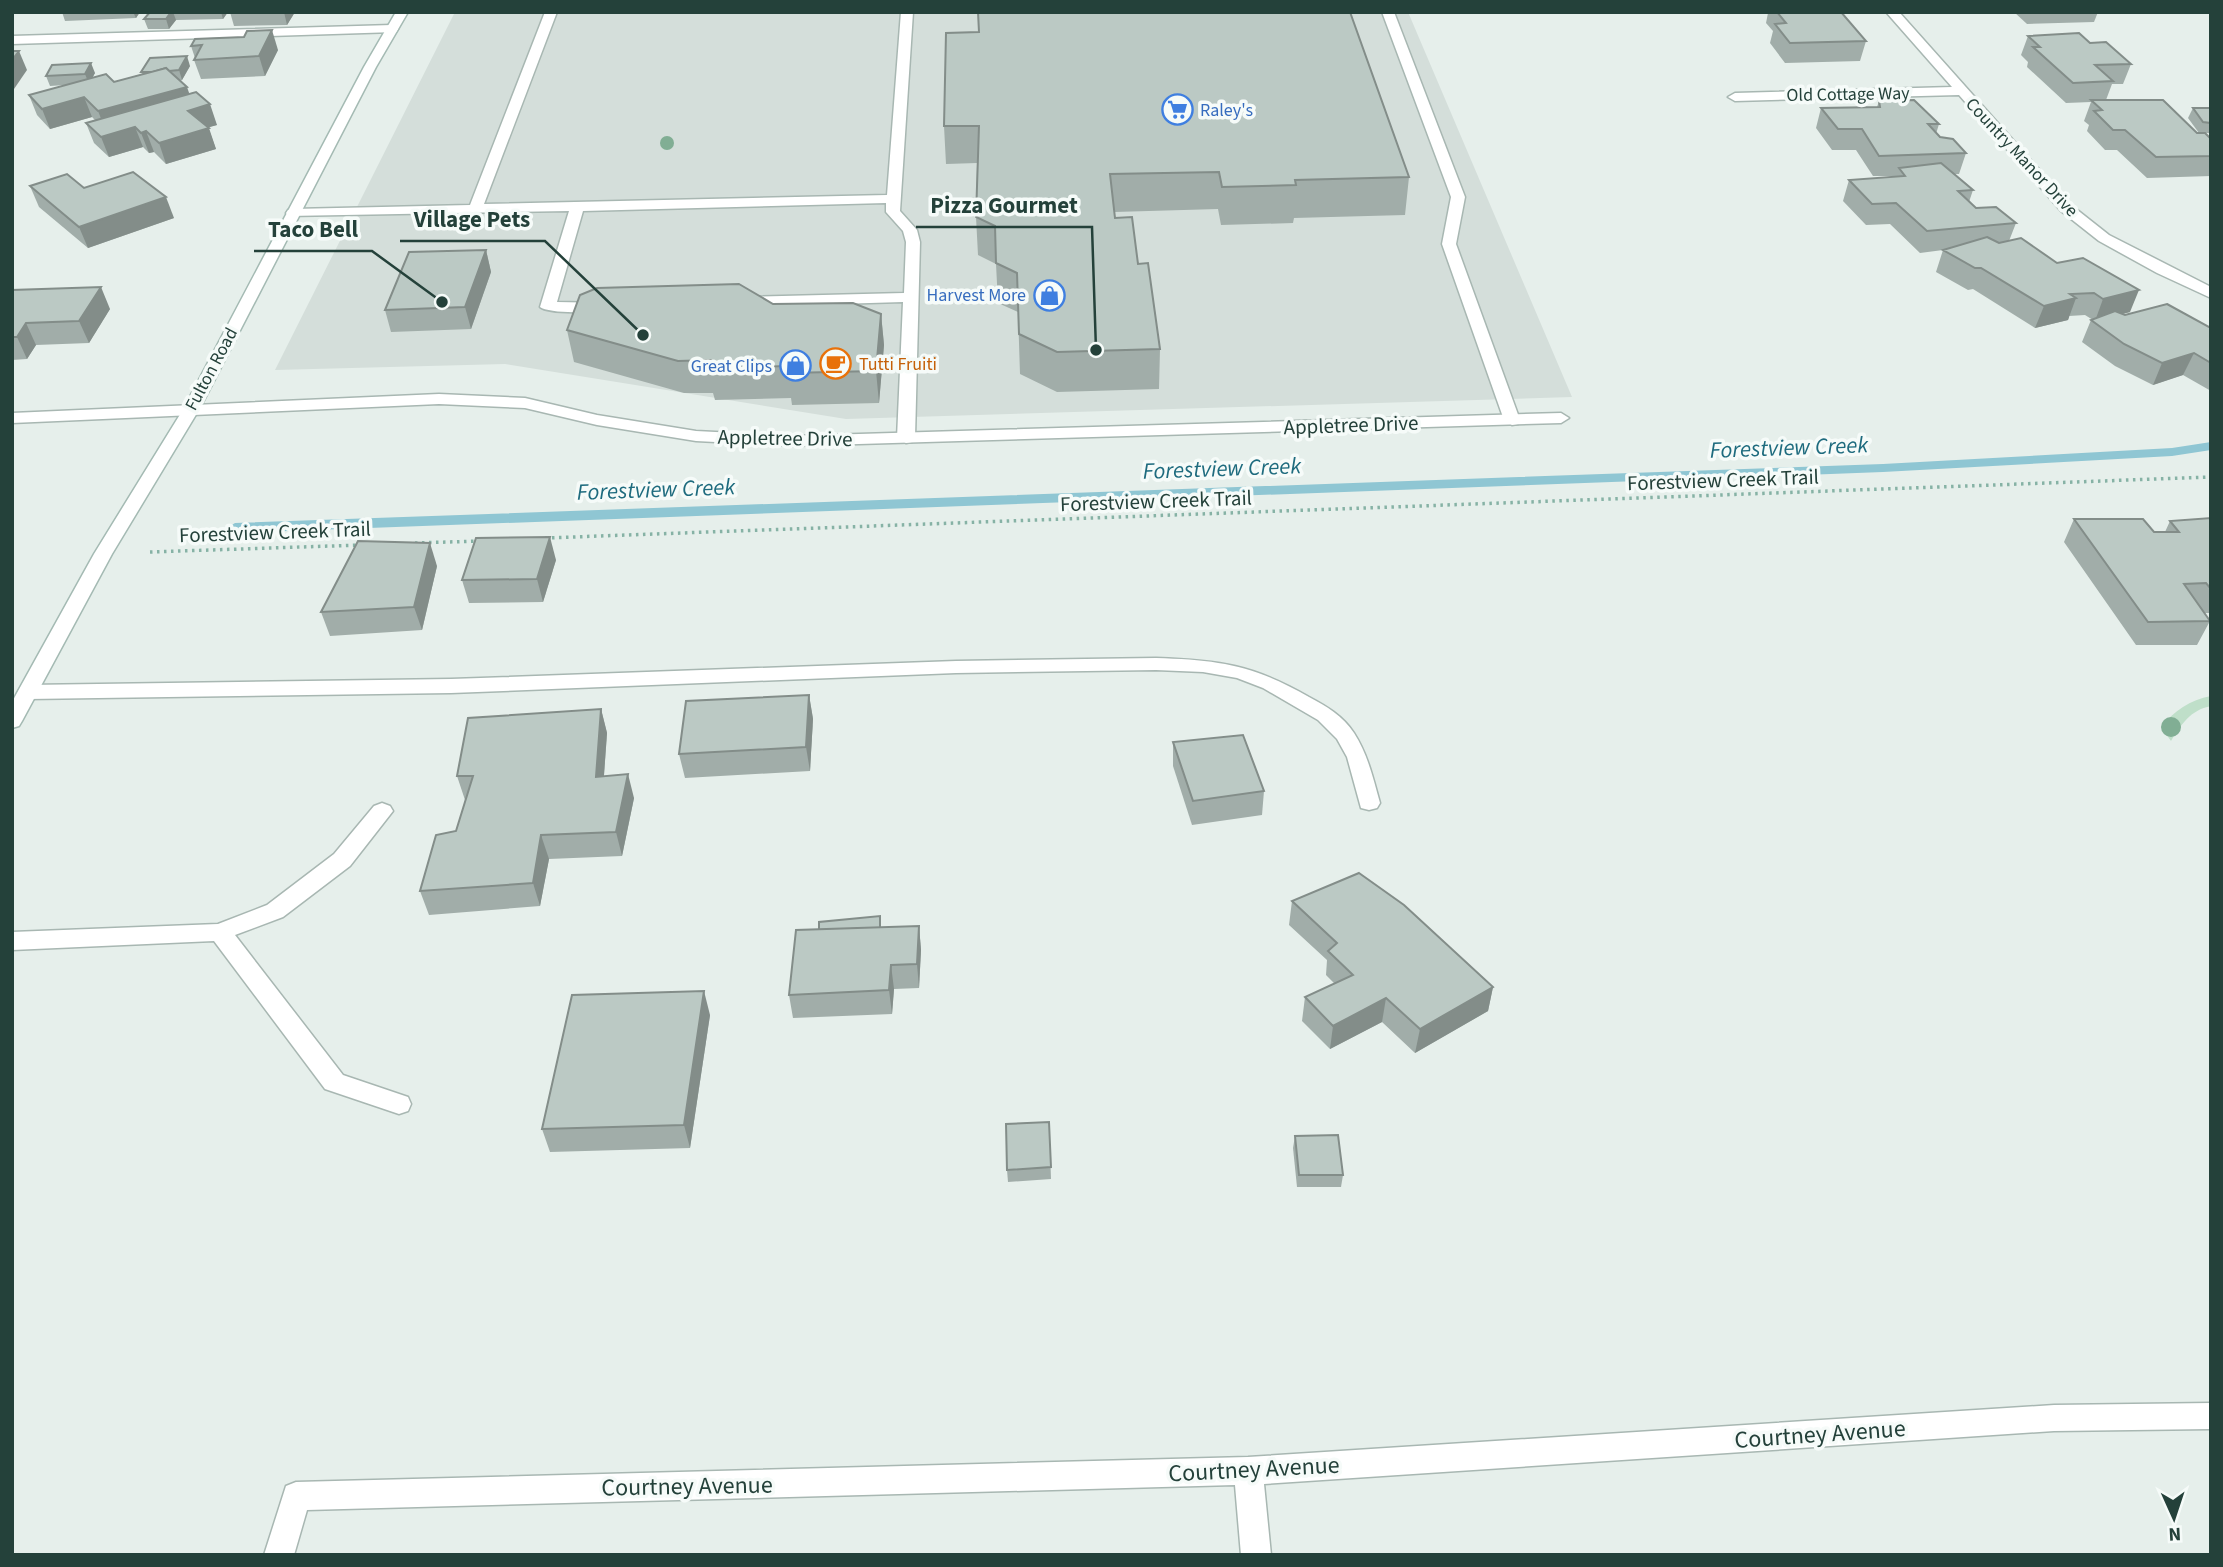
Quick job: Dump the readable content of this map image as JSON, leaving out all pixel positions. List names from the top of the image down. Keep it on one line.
{"streets":{"street":["Old Cottage Way","Country Manor Drive","Fulton Road","Appletree Drive","Courtney Avenue"],"path":["Forestview Creek Trail"]},"crossings":[["Old Cottage Way","Country Manor Drive"],["Fulton Road","Appletree Drive"],["Fulton Road","Forestview Creek Trail"]],"water":["Forestview Creek"],"places":{"supermarket":["Raley's"],"shop":["Harvest More","Great Clips"],"other":["Taco Bell","Village Pets","Pizza Gourmet"],"cafe":["Tutti Fruiti"]},"north":"bottom"}
